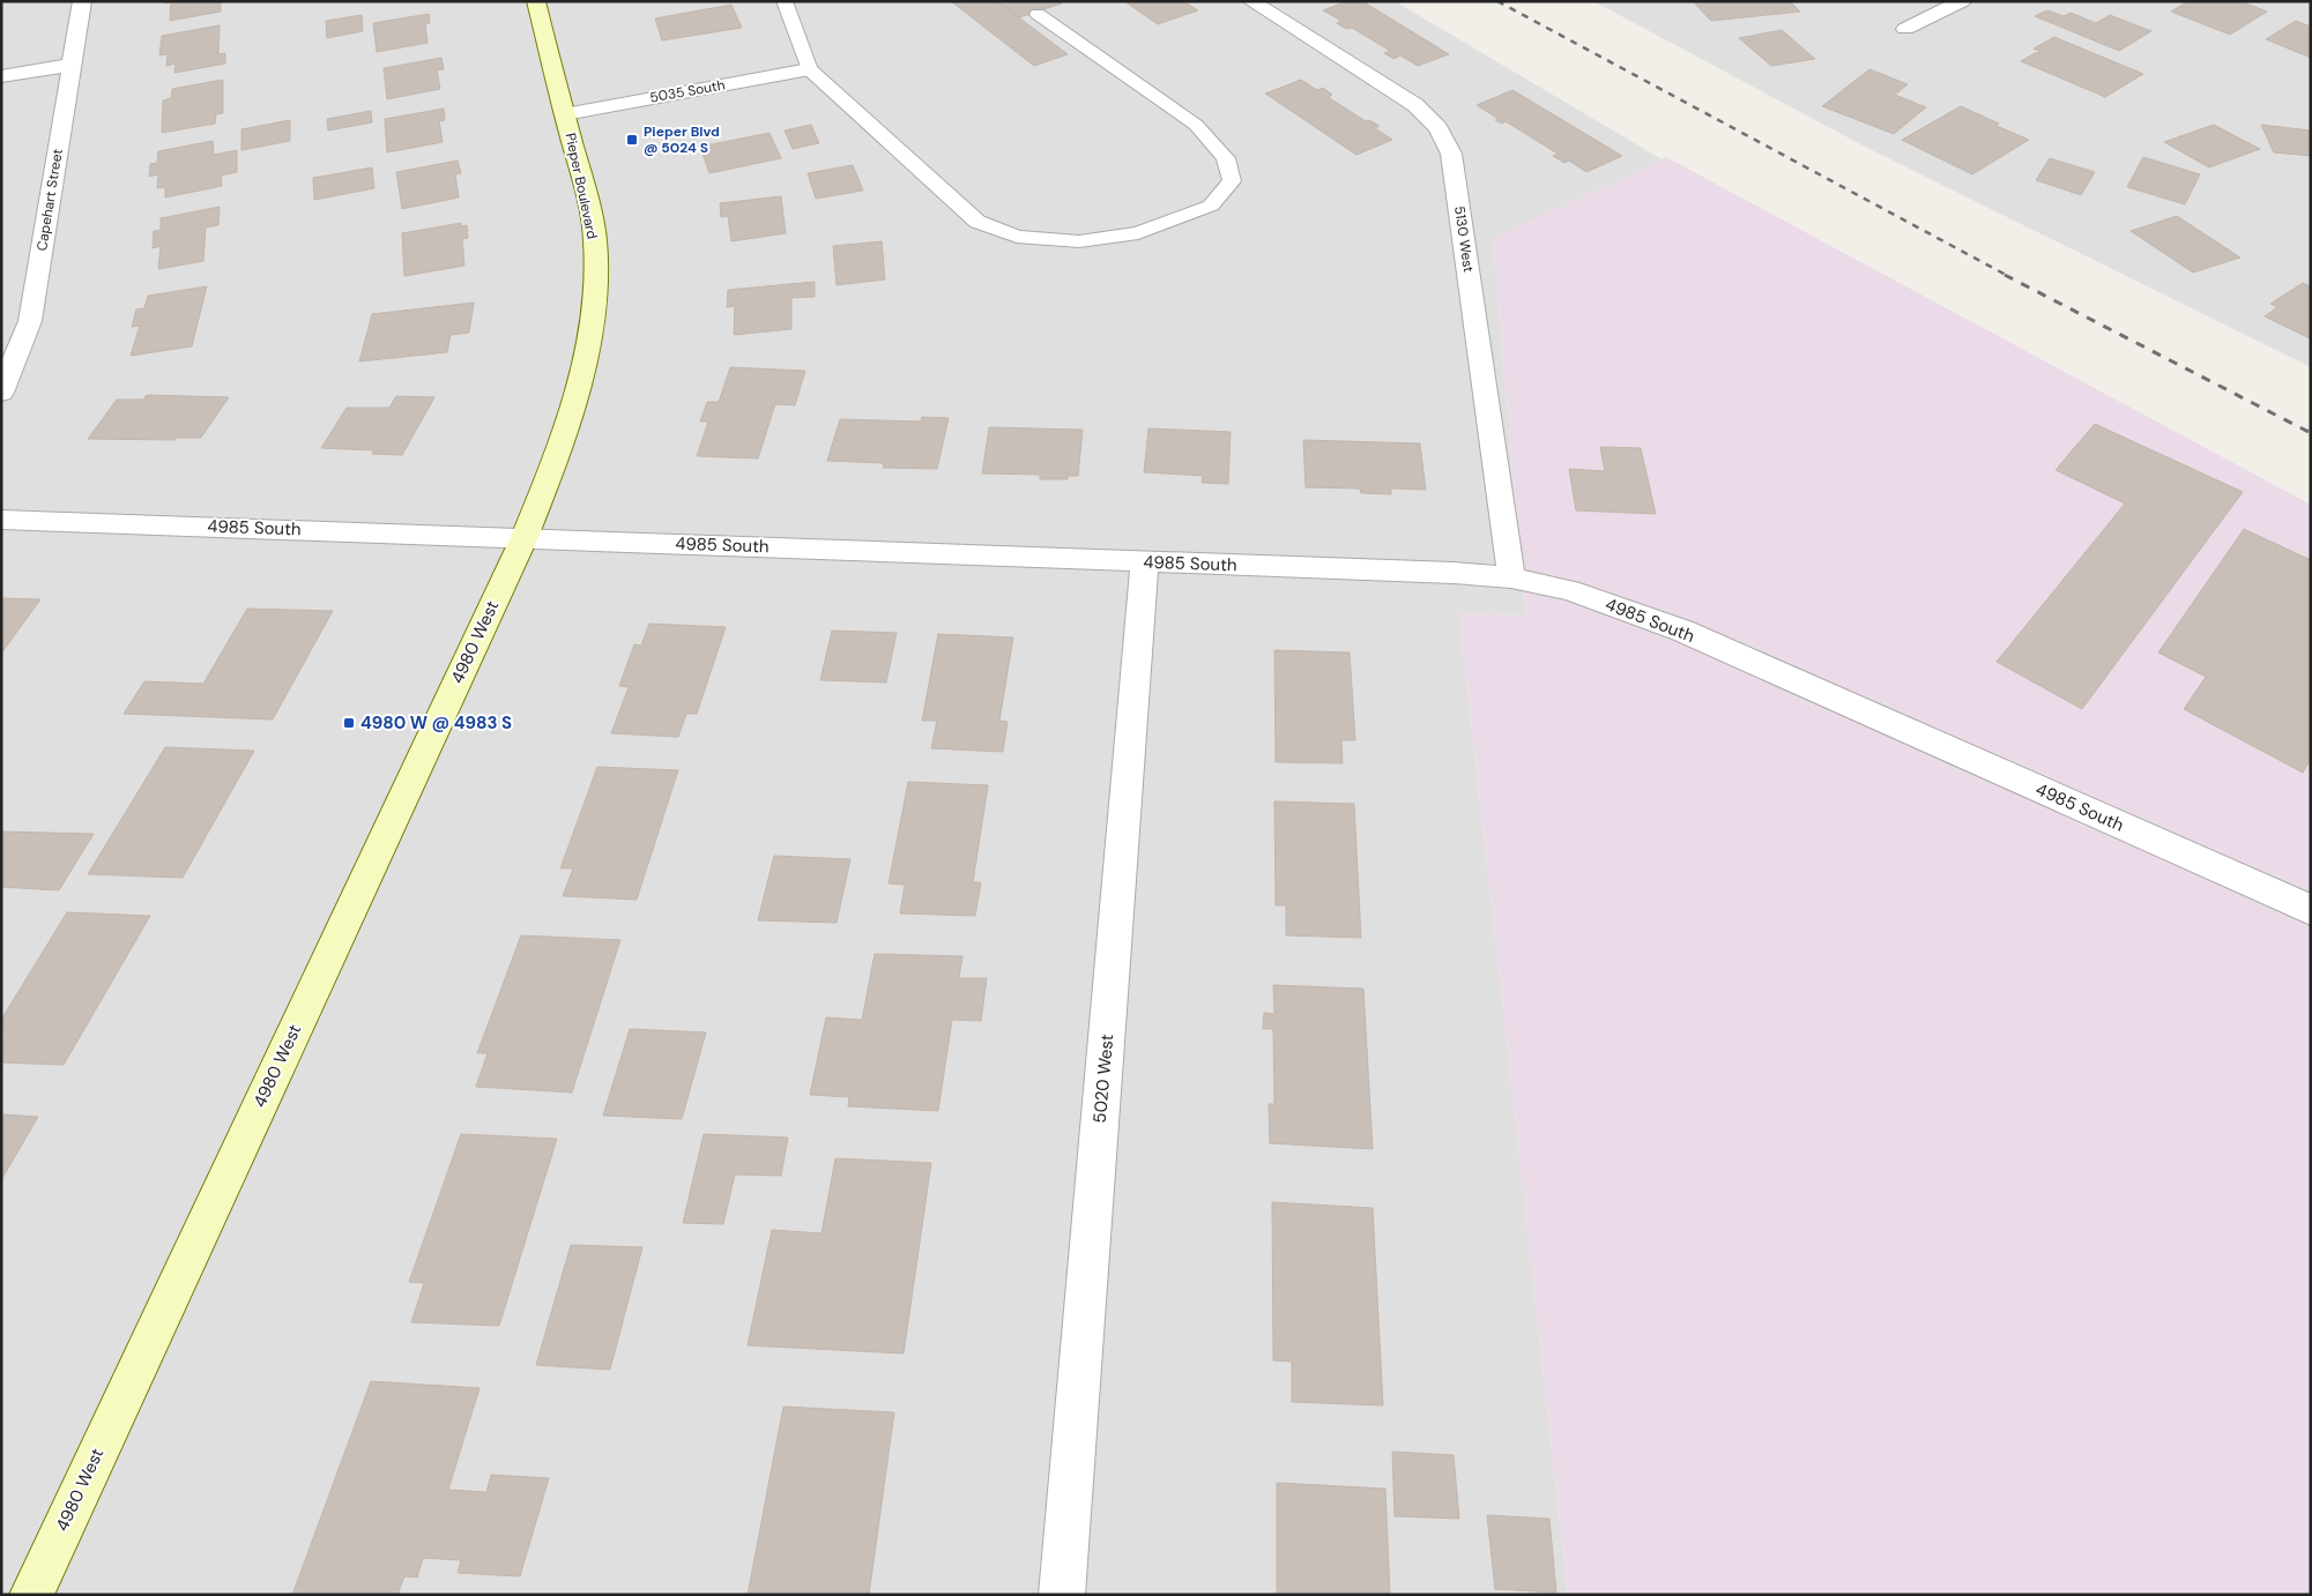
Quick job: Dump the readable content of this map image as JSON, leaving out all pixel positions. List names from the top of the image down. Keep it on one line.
{"streets":{"street":["5035 South","Pieper Boulevard","Capehart Street","5130 West","4985 South","4980 West","5020 West"]},"crossings":[["5035 South","Pieper Boulevard"],["Pieper Boulevard","4985 South"],["Pieper Boulevard","4980 West"],["5130 West","4985 South"],["4985 South","4980 West"],["4985 South","5020 West"]],"places":{"transit":["Pieper Blvd @ 5024 S","4980 W @ 4983 S"]}}
